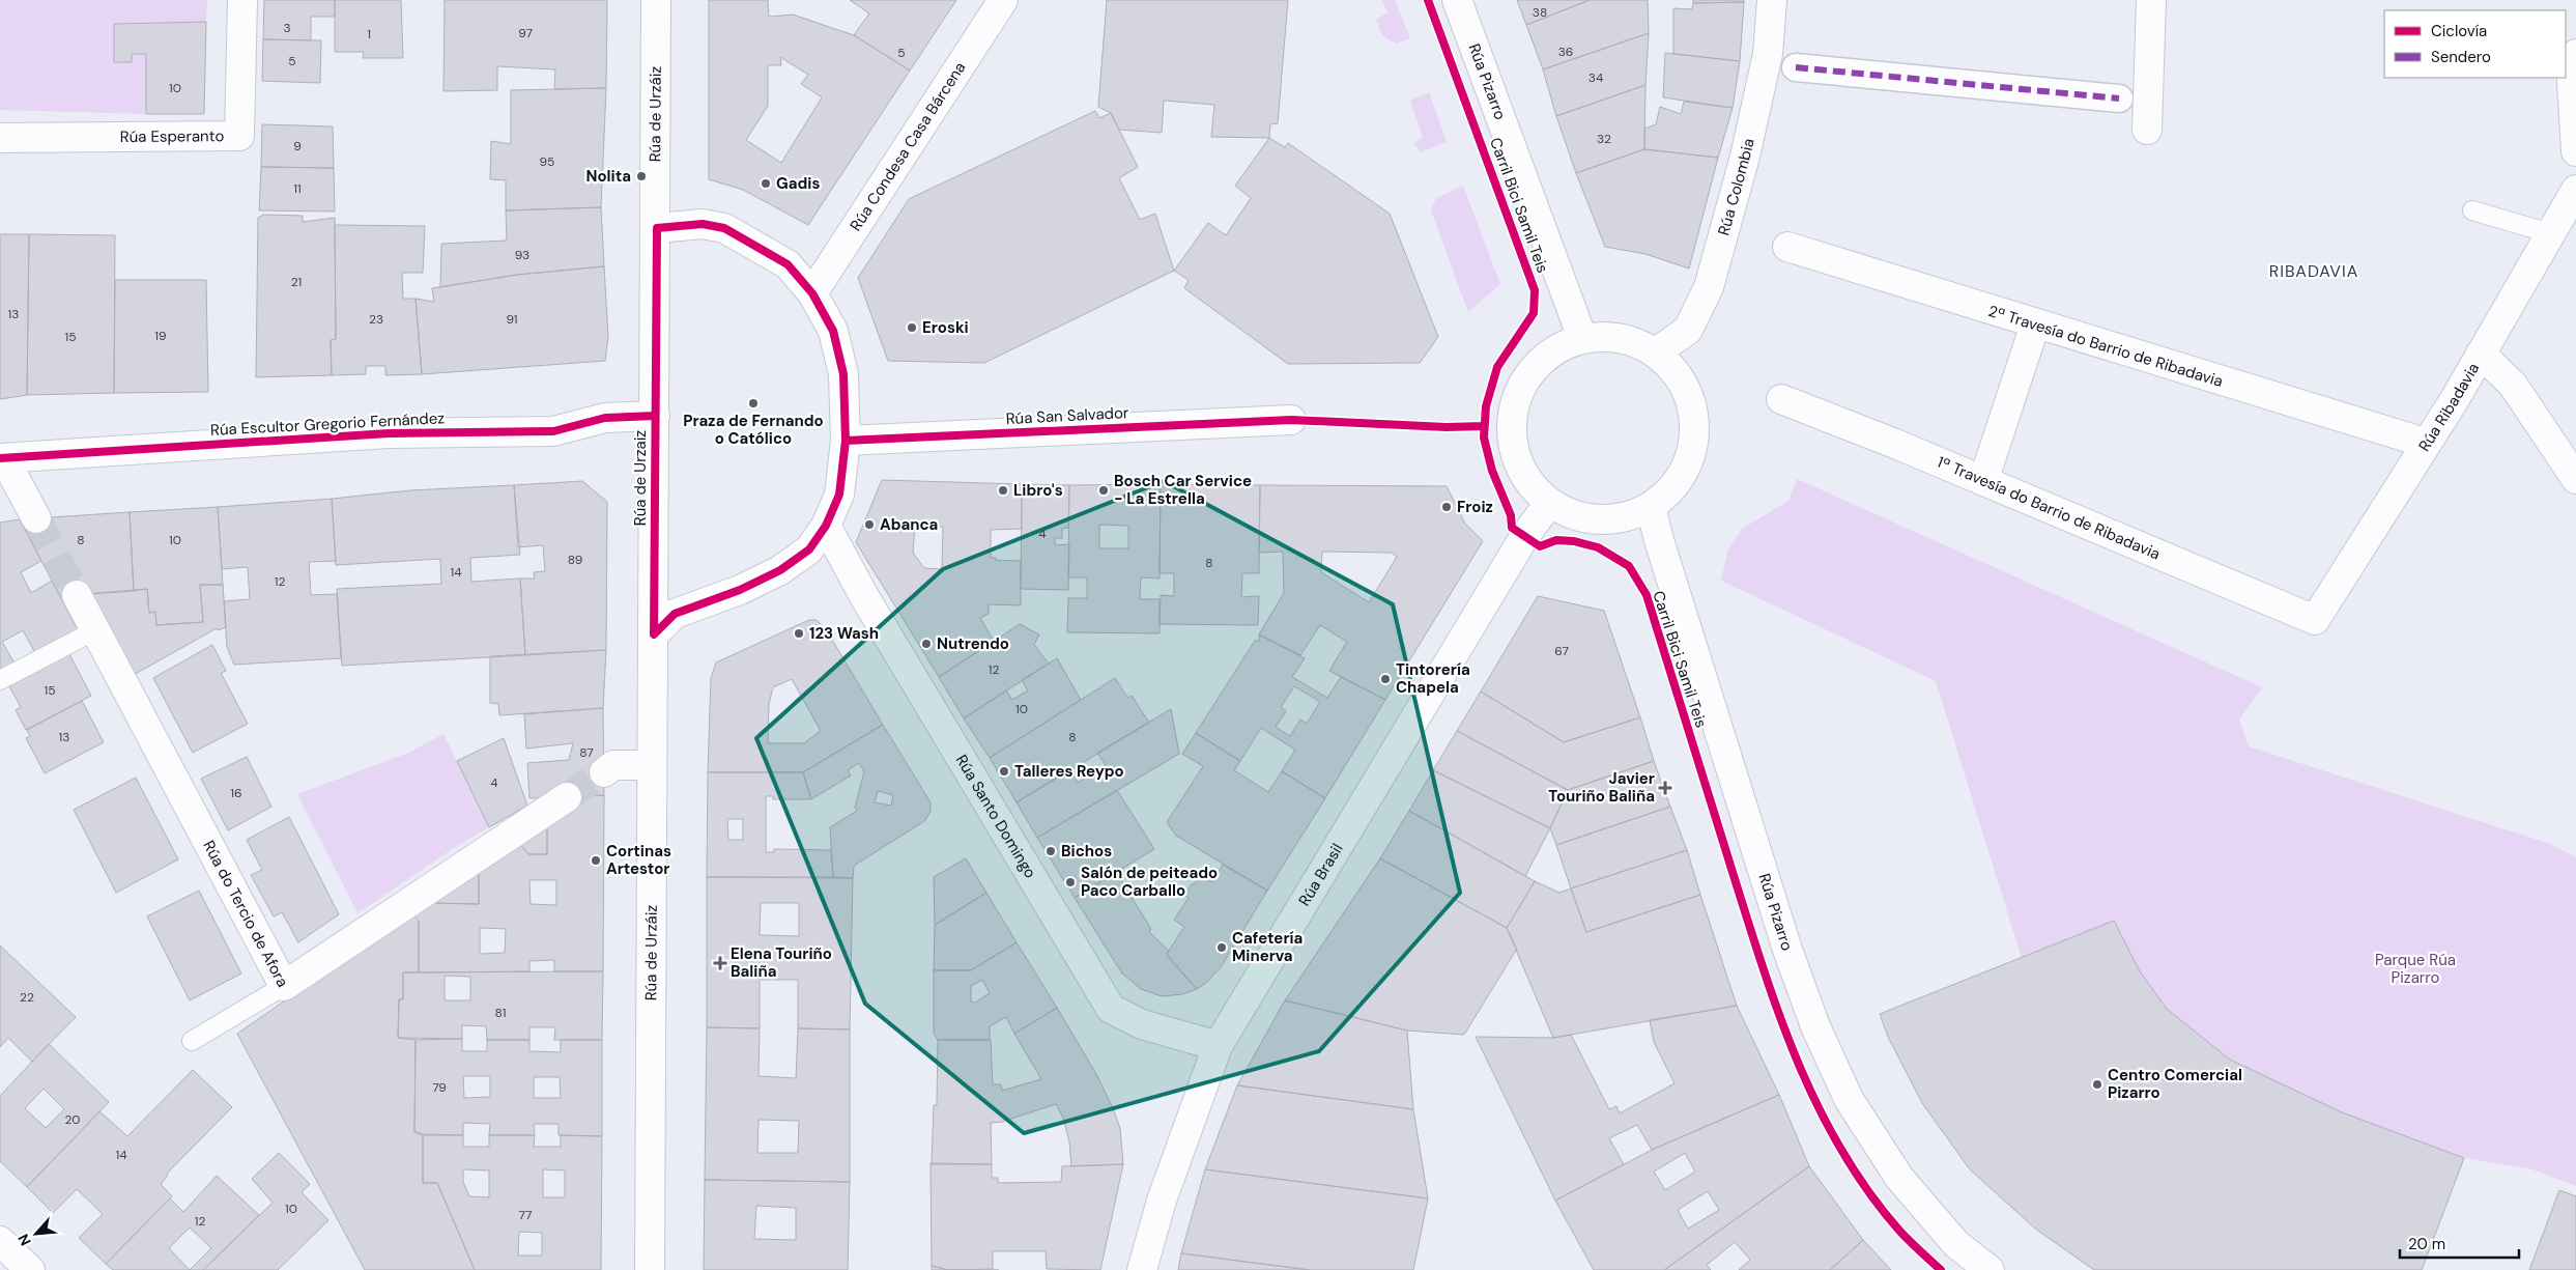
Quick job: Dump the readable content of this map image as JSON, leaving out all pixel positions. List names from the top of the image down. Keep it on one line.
{"streets":{"street":["Rúa Pizarro","Rúa de Urzáiz","Rúa Esperanto","Rúa Condesa Casa Bárcena","Rúa Colombia","2ª Travesía do Barrio de Ribadavia","Rúa Ribadavia","Rúa San Salvador","Rúa Escultor Gregorio Fernández","Rúa de Urzaiz","1ª Travesía do Barrio de Ribadavia","Rúa Santo Domingo","Rúa Brasil","Rúa do Tercio de Afora"],"cycle path":["Carril Bici Samil Teis"]},"crossings":[["Rúa Pizarro","Rúa Colombia"],["Rúa Pizarro","Rúa Brasil"],["Rúa de Urzáiz","Rúa de Urzaiz"],["Rúa Colombia","Rúa Brasil"],["2ª Travesía do Barrio de Ribadavia","Rúa Ribadavia"],["Rúa Ribadavia","1ª Travesía do Barrio de Ribadavia"],["Rúa Escultor Gregorio Fernández","Rúa de Urzaiz"],["Rúa Santo Domingo","Rúa Brasil"]],"districts":["RIBADAVIA"],"parks":["Parque Rúa Pizarro"],"places":{"other":["Nolita","Gadis","Eroski","Praza de Fernando o Católico","Libro's","Bosch Car Service - La Estrella","Froiz","Abanca","123 Wash","Nutrendo","Tintorería Chapela","Talleres Reypo","Bichos","Cortinas Artestor","Salón de peiteado Paco Carballo","Cafetería Minerva","Centro Comercial Pizarro"],"health":["Javier Touriño Baliña","Elena Touriño Baliña"]},"house_numbers":["38","3","97","1","36","5","5","34","10","32","9","95","11","93","21","13","23","91","19","15","4","8","10","89","8","14","12","67","12","15","10","13","8","87","4","16","22","81","79","20","14","10","77","12"],"legend":["Ciclovía","Sendero"],"scale_bar":"20 m","north":"bottom left"}
